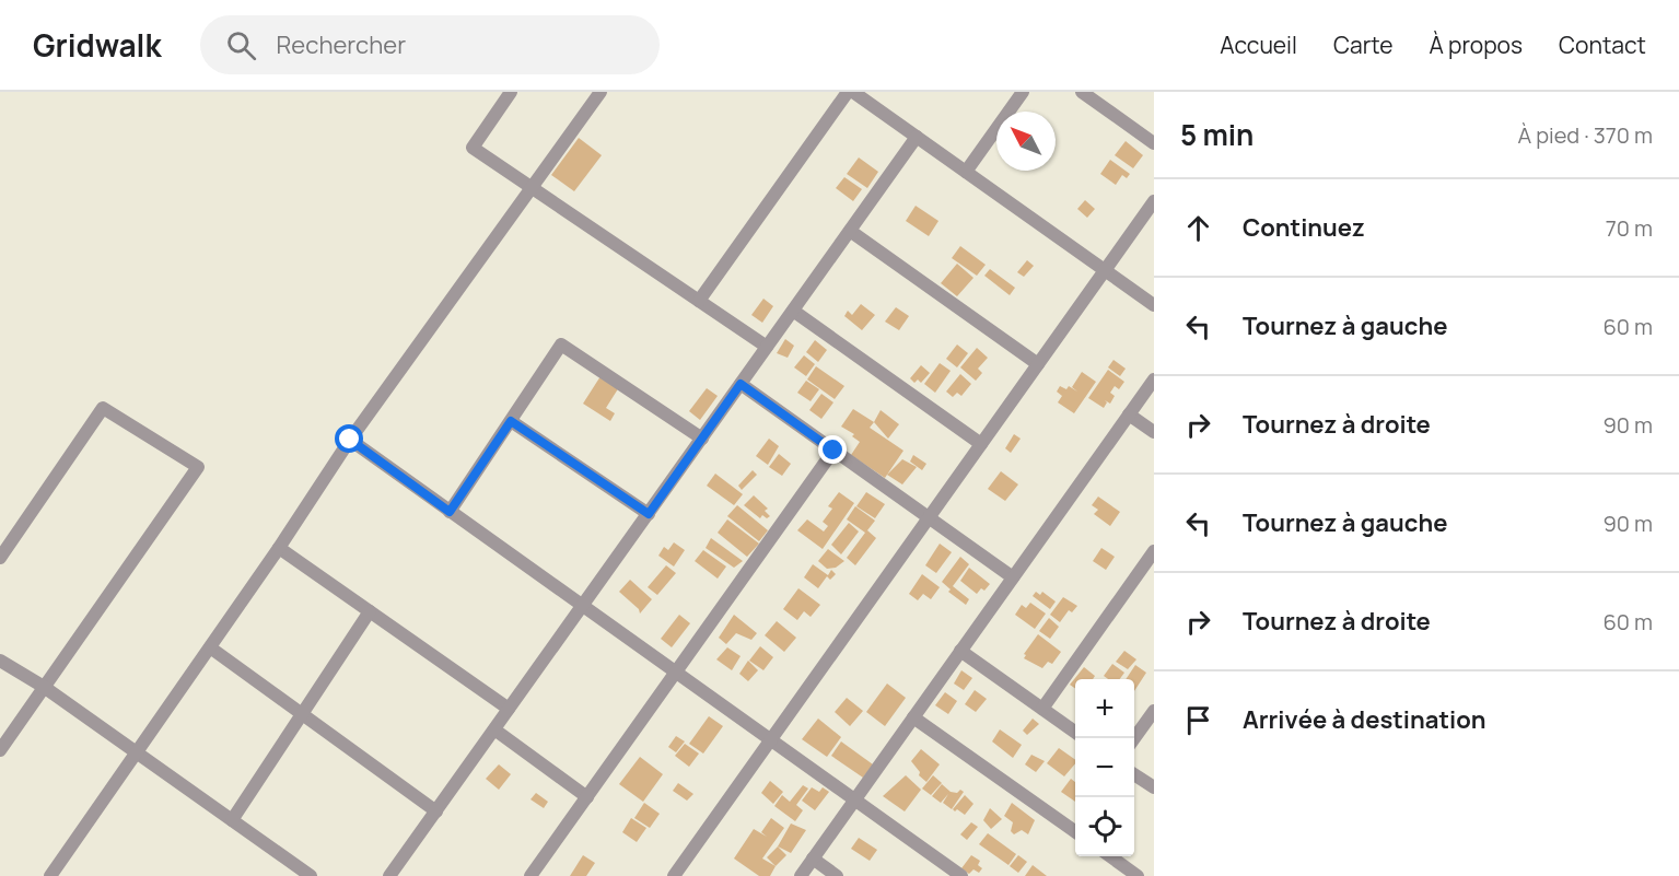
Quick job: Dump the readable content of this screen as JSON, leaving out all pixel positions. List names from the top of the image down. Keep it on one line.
{"north":"top left","page":{"header":"Gridwalk","search":"Rechercher","nav":["Accueil","Carte","À propos","Contact"],"heading":["5 min","À pied · 370 m"],"list":[["Continuez","70 m"],["Tournez à gauche","60 m"],["Tournez à droite","90 m"],["Tournez à gauche","90 m"],["Tournez à droite","60 m"],"Arrivée à destination"],"map_buttons":["+","−"]}}
